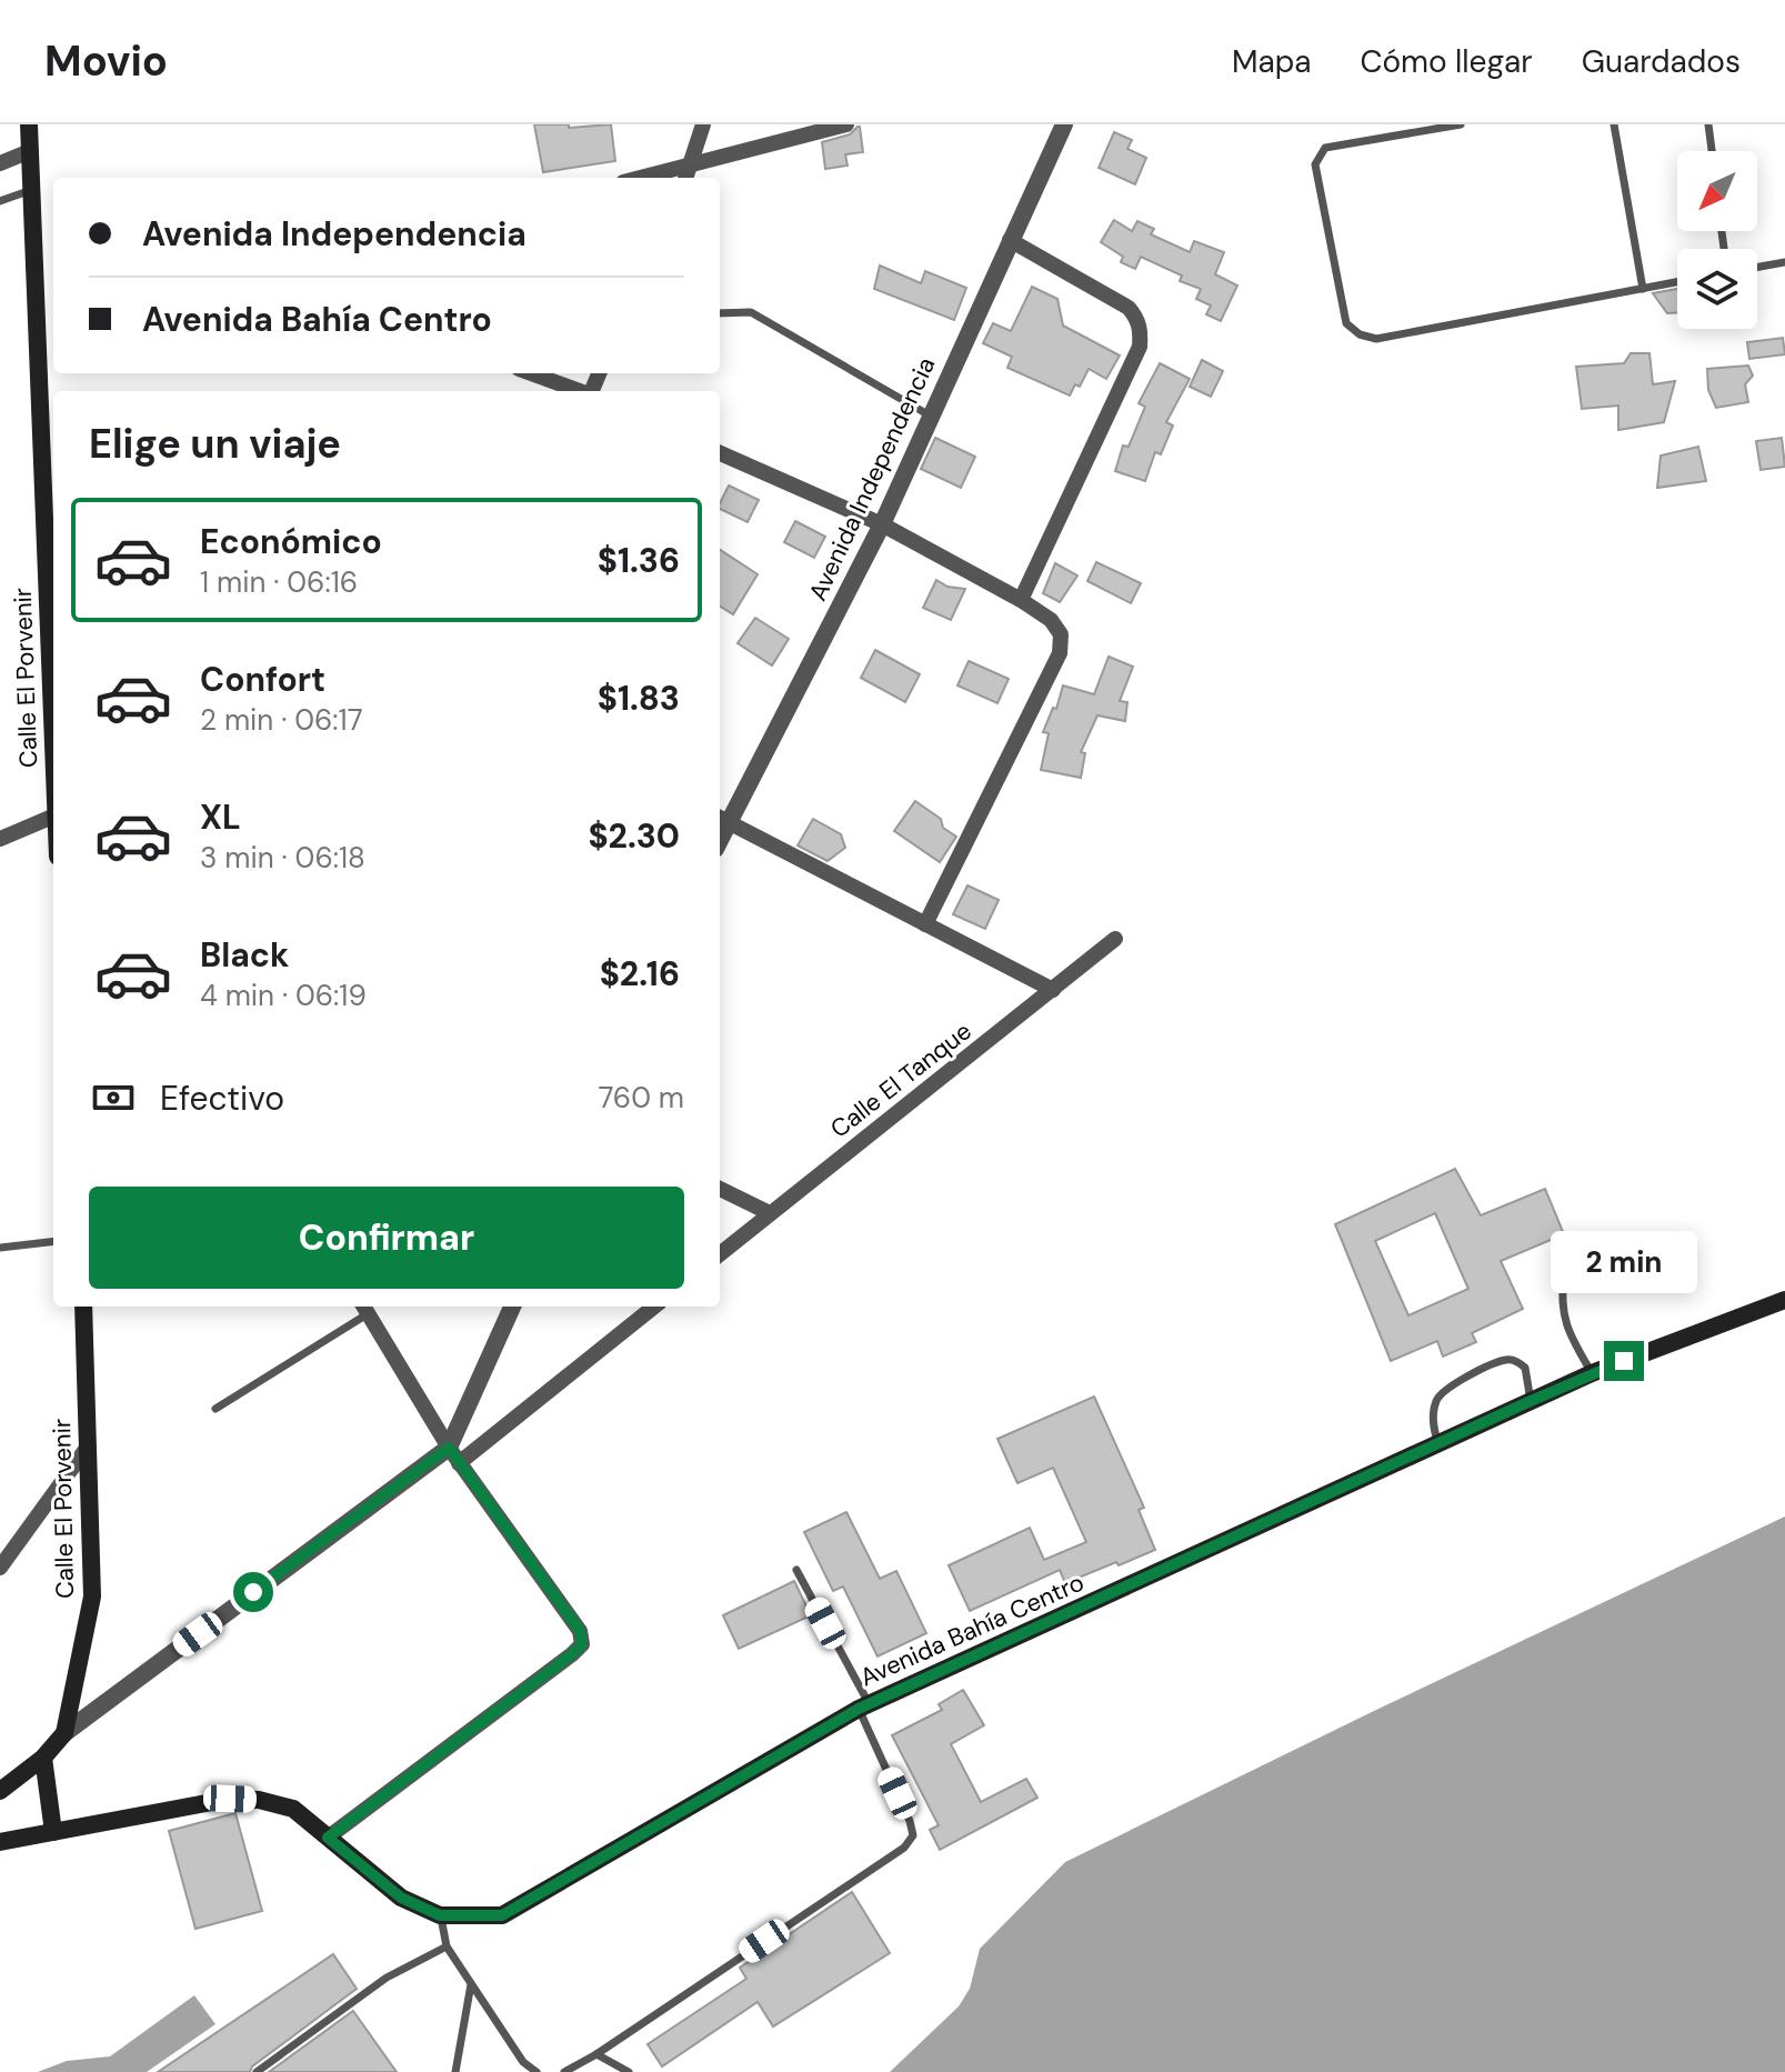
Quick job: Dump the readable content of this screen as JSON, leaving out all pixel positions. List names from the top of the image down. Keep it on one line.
{"streets":{"main road":["Calle El Porvenir","Avenida Bahía Centro"],"street":["Avenida Independencia","Calle El Tanque"]},"north":"bottom left","page":{"header":"Movio","nav":["Mapa","Cómo llegar","Guardados"],"banner":["Avenida Independencia","Avenida Bahía Centro"],"heading":"Elige un viaje","list":[{"name":"Económico","note":"1 min · 06:16","value":"$1.36"},{"name":"Confort","note":"2 min · 06:17","value":"$1.83"},{"name":"XL","note":"3 min · 06:18","value":"$2.30"},{"name":"Black","note":"4 min · 06:19","value":"$2.16"}],"pay":["Efectivo","760 m"],"buttons":"Confirmar","bubble":"2 min"}}
